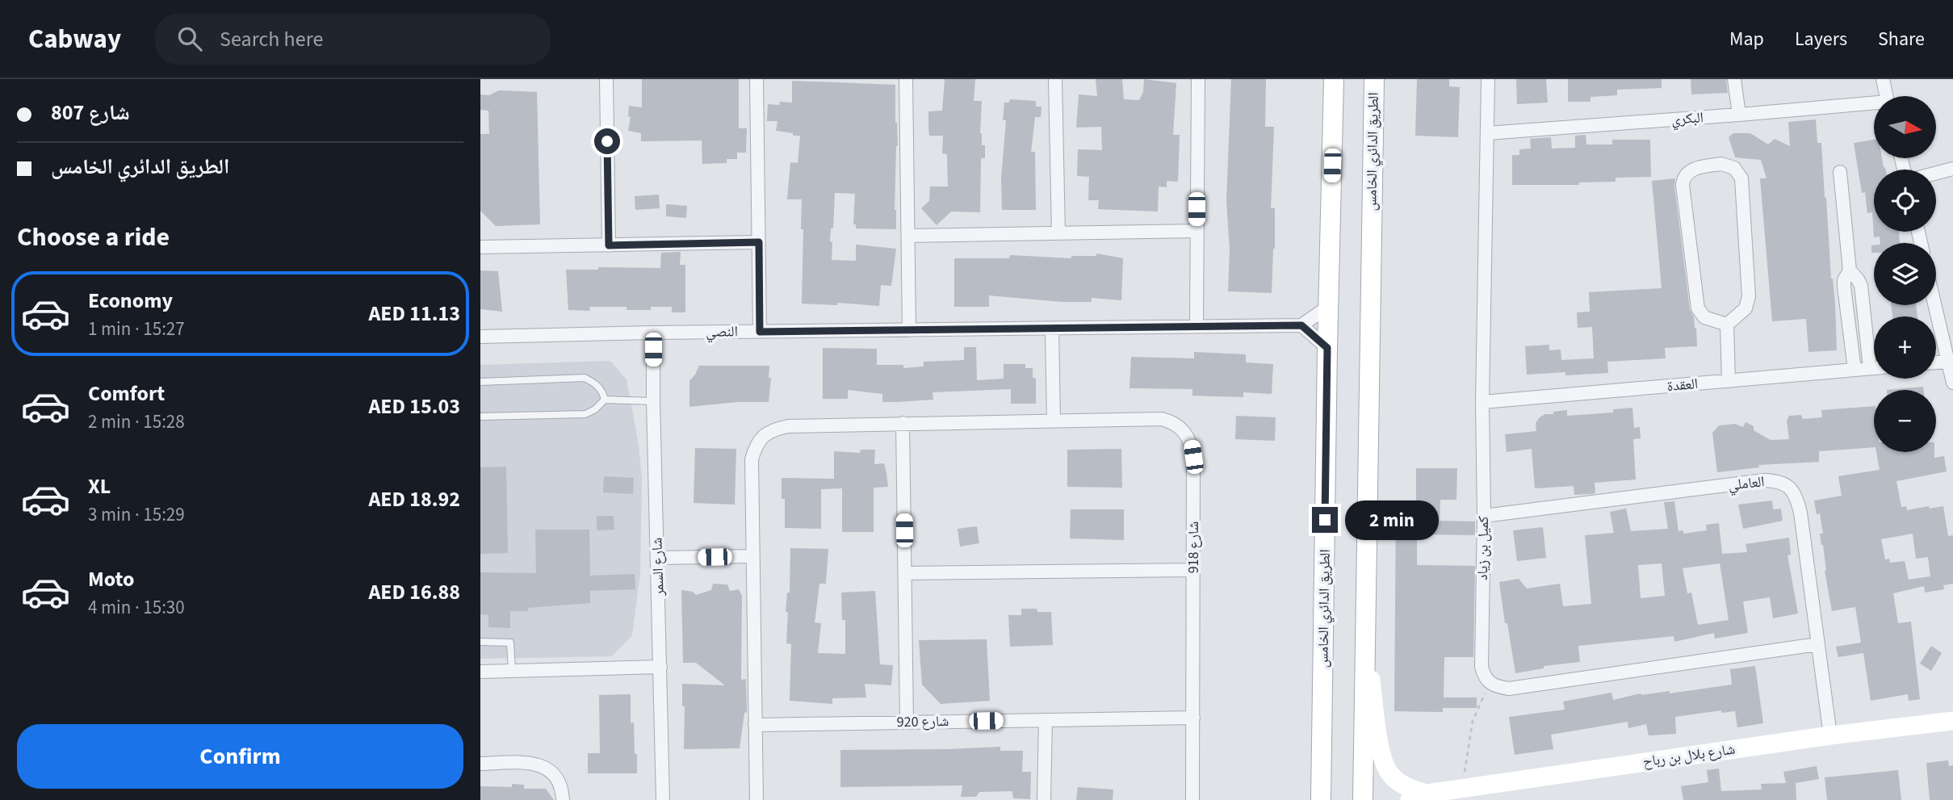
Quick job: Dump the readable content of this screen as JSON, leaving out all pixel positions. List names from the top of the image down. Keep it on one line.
{"streets":{"main road":["الطريق الدائري الخامس"],"street":["البكري","النصي","العقدة","العاملي","شارع 918","كميل بن زياد","شارع السمر","شارع 920","شارع بلال بن رباح"]},"crossings":[["البكري","كميل بن زياد"],["الطريق الدائري الخامس","شارع بلال بن رباح"],["النصي","شارع السمر"],["العقدة","كميل بن زياد"],["العاملي","كميل بن زياد"],["العاملي","شارع بلال بن رباح"],["شارع 918","شارع 920"]],"north":"right","page":{"header":"Cabway","search":"Search here","nav":["Map","Layers","Share"],"banner":["شارع 807","الطريق الدائري الخامس"],"map_buttons":["+","−"],"heading":"Choose a ride","list":[{"name":"Economy","note":"1 min · 15:27","value":"AED 11.13"},{"name":"Comfort","note":"2 min · 15:28","value":"AED 15.03"},{"name":"XL","note":"3 min · 15:29","value":"AED 18.92"},{"name":"Moto","note":"4 min · 15:30","value":"AED 16.88"}],"bubble":"2 min","buttons":"Confirm"}}
